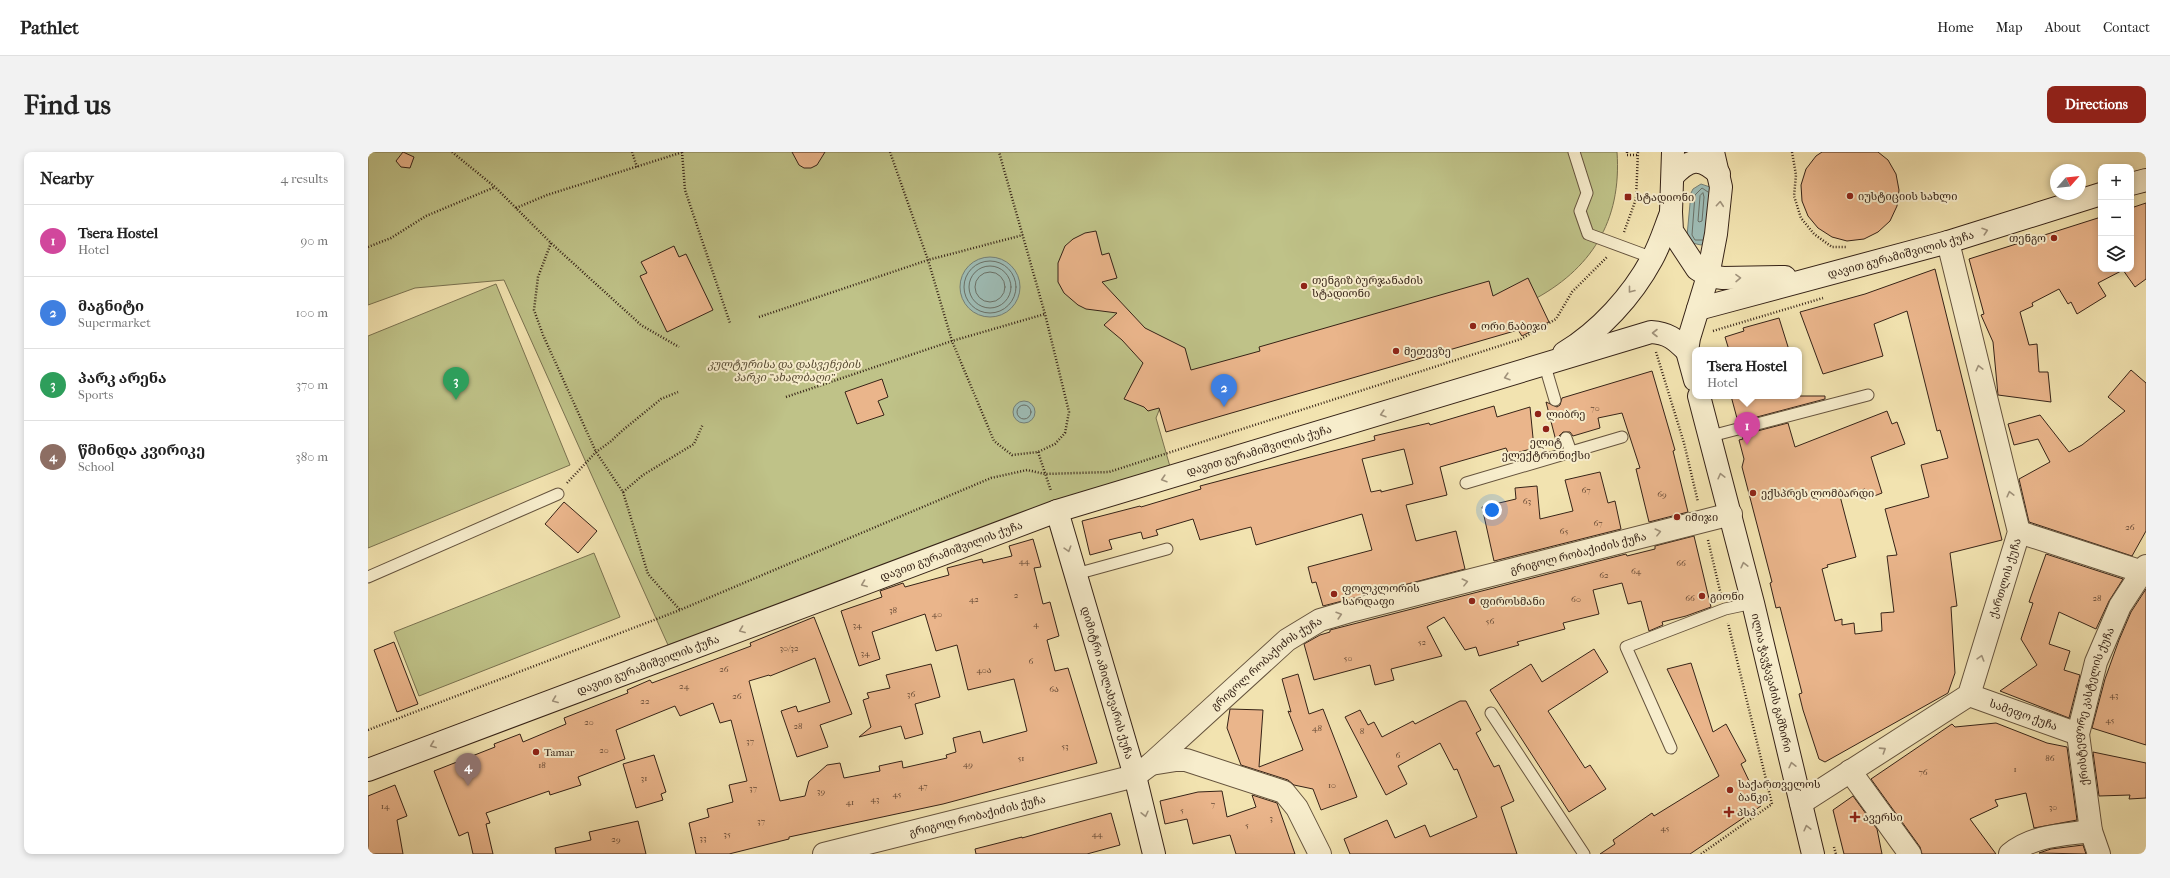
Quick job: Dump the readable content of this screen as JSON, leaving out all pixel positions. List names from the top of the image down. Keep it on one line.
{"streets":{"street":["დავით გურამიშვილის ქუჩა","გრიგოლ რობაქიძის ქუჩა","ქართლის ქუჩა","დიმიტრი ამილახვარის ქუჩა","ილია ჭავჭავაძის გამზირი","ქრისტეფორე კასტელის ქუჩა","სამეფო ქუჩა"]},"crossings":[["დავით გურამიშვილის ქუჩა","ქართლის ქუჩა"],["დავით გურამიშვილის ქუჩა","დიმიტრი ამილახვარის ქუჩა"],["გრიგოლ რობაქიძის ქუჩა","დიმიტრი ამილახვარის ქუჩა"],["გრიგოლ რობაქიძის ქუჩა","ილია ჭავჭავაძის გამზირი"],["ქართლის ქუჩა","სამეფო ქუჩა"],["ქრისტეფორე კასტელის ქუჩა","სამეფო ქუჩა"]],"one_way":["გრიგოლ რობაქიძის ქუჩა","ქართლის ქუჩა","დიმიტრი ამილახვარის ქუჩა","ილია ჭავჭავაძის გამზირი"],"parks":["კულტურისა და დასვენების პარკი \"ახალბაღი\""],"places":{"other":["იუსტიციის სახლი","თენგო","თენგიზ ბურჯანაძის სტადიონი","ორი ნაბიჯი","მეთევზე","ლიბრე","ელიტ ელექტრონიქსი","ექსპრეს ლომბარდი","იმიჯი","ფოლკლორის სარდაფი","გიონი","ფიროსმანი","Tamar","საქართველოს ბანკი"],"transit":["სტადიონი"],"health":["პსპ","ავერსი"]},"house_numbers":["70","67","69","63","67","26","65","44","66","64","62","2","66","28","42","60","38","40","56","4","34","52","30/32","34","50","6","26","40ა","24","6ა","36","43","26","22","45","20","28","48","8","37","53","20","6","51","86","49","18","1","76","31","10","47","37","39","45","43","41","7","14","30","5","3","37","5","45","35","44","33","29"],"north":"top right","page":{"header":"Pathlet","nav":["Home","Map","About","Contact"],"buttons":"Directions","title":"Find us","heading":["Nearby","4 results"],"map_buttons":["+","−"],"list":[{"mark":"1","name":"Tsera Hostel","note":"Hotel","value":"90 m"},{"mark":"2","name":"მაგნიტი","note":"Supermarket","value":"100 m"},{"mark":"3","name":"პარკ არენა","note":"Sports","value":"370 m"},{"mark":"4","name":"წმინდა კვირიკე","note":"School","value":"380 m"}],"popup":["Tsera Hostel","Hotel"],"pins":["3","2","1","4"]}}
